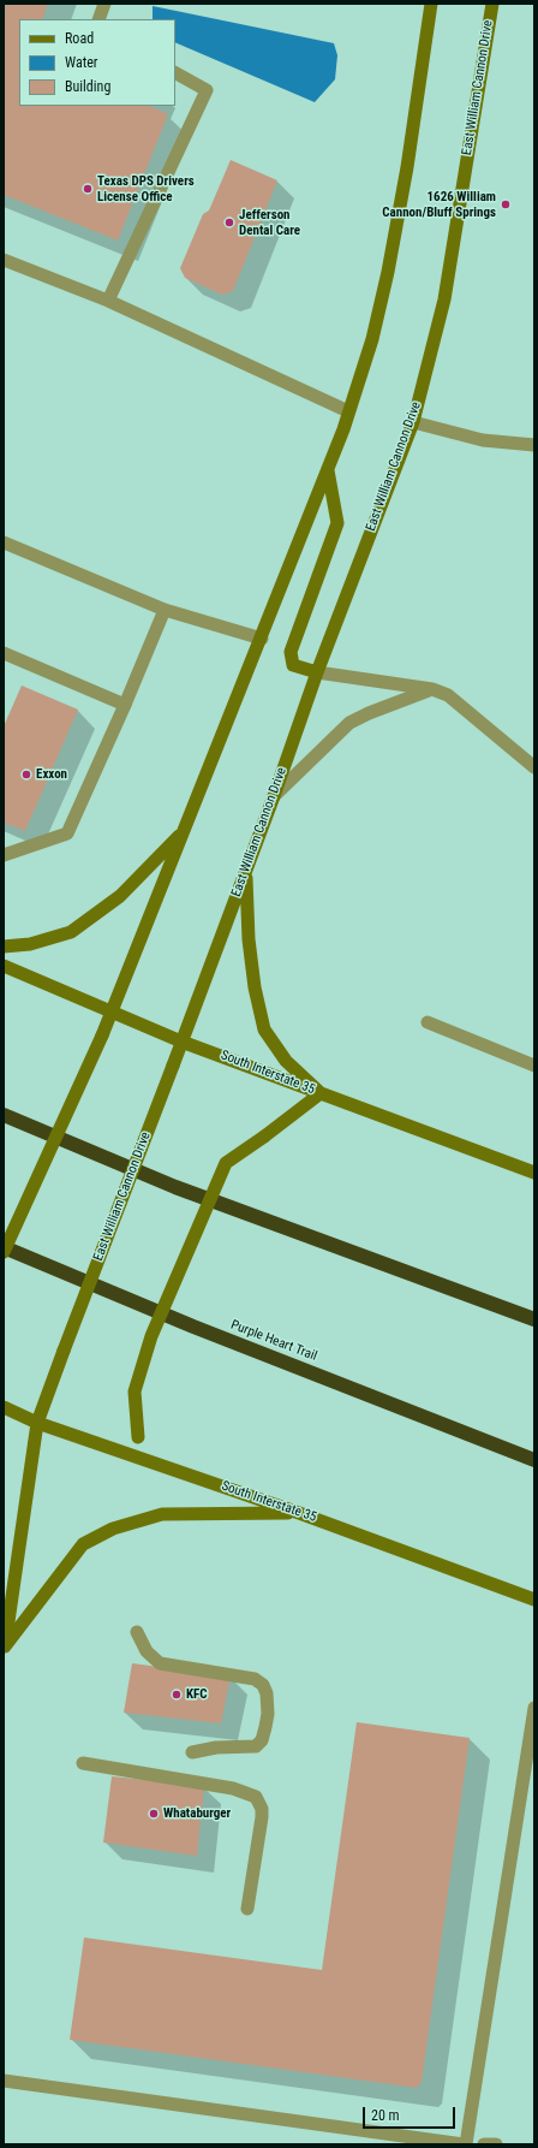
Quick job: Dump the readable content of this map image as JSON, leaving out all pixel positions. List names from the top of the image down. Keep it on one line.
{"streets":{"highway":["Purple Heart Trail"],"main road":["East William Cannon Drive","South Interstate 35"]},"crossings":[["East William Cannon Drive","South Interstate 35"]],"places":["Texas DPS Drivers License Office","1626 William Cannon/Bluff Springs","Jefferson Dental Care","Exxon","KFC","Whataburger"],"legend":["Road","Water","Building"],"scale_bar":"20 m"}
